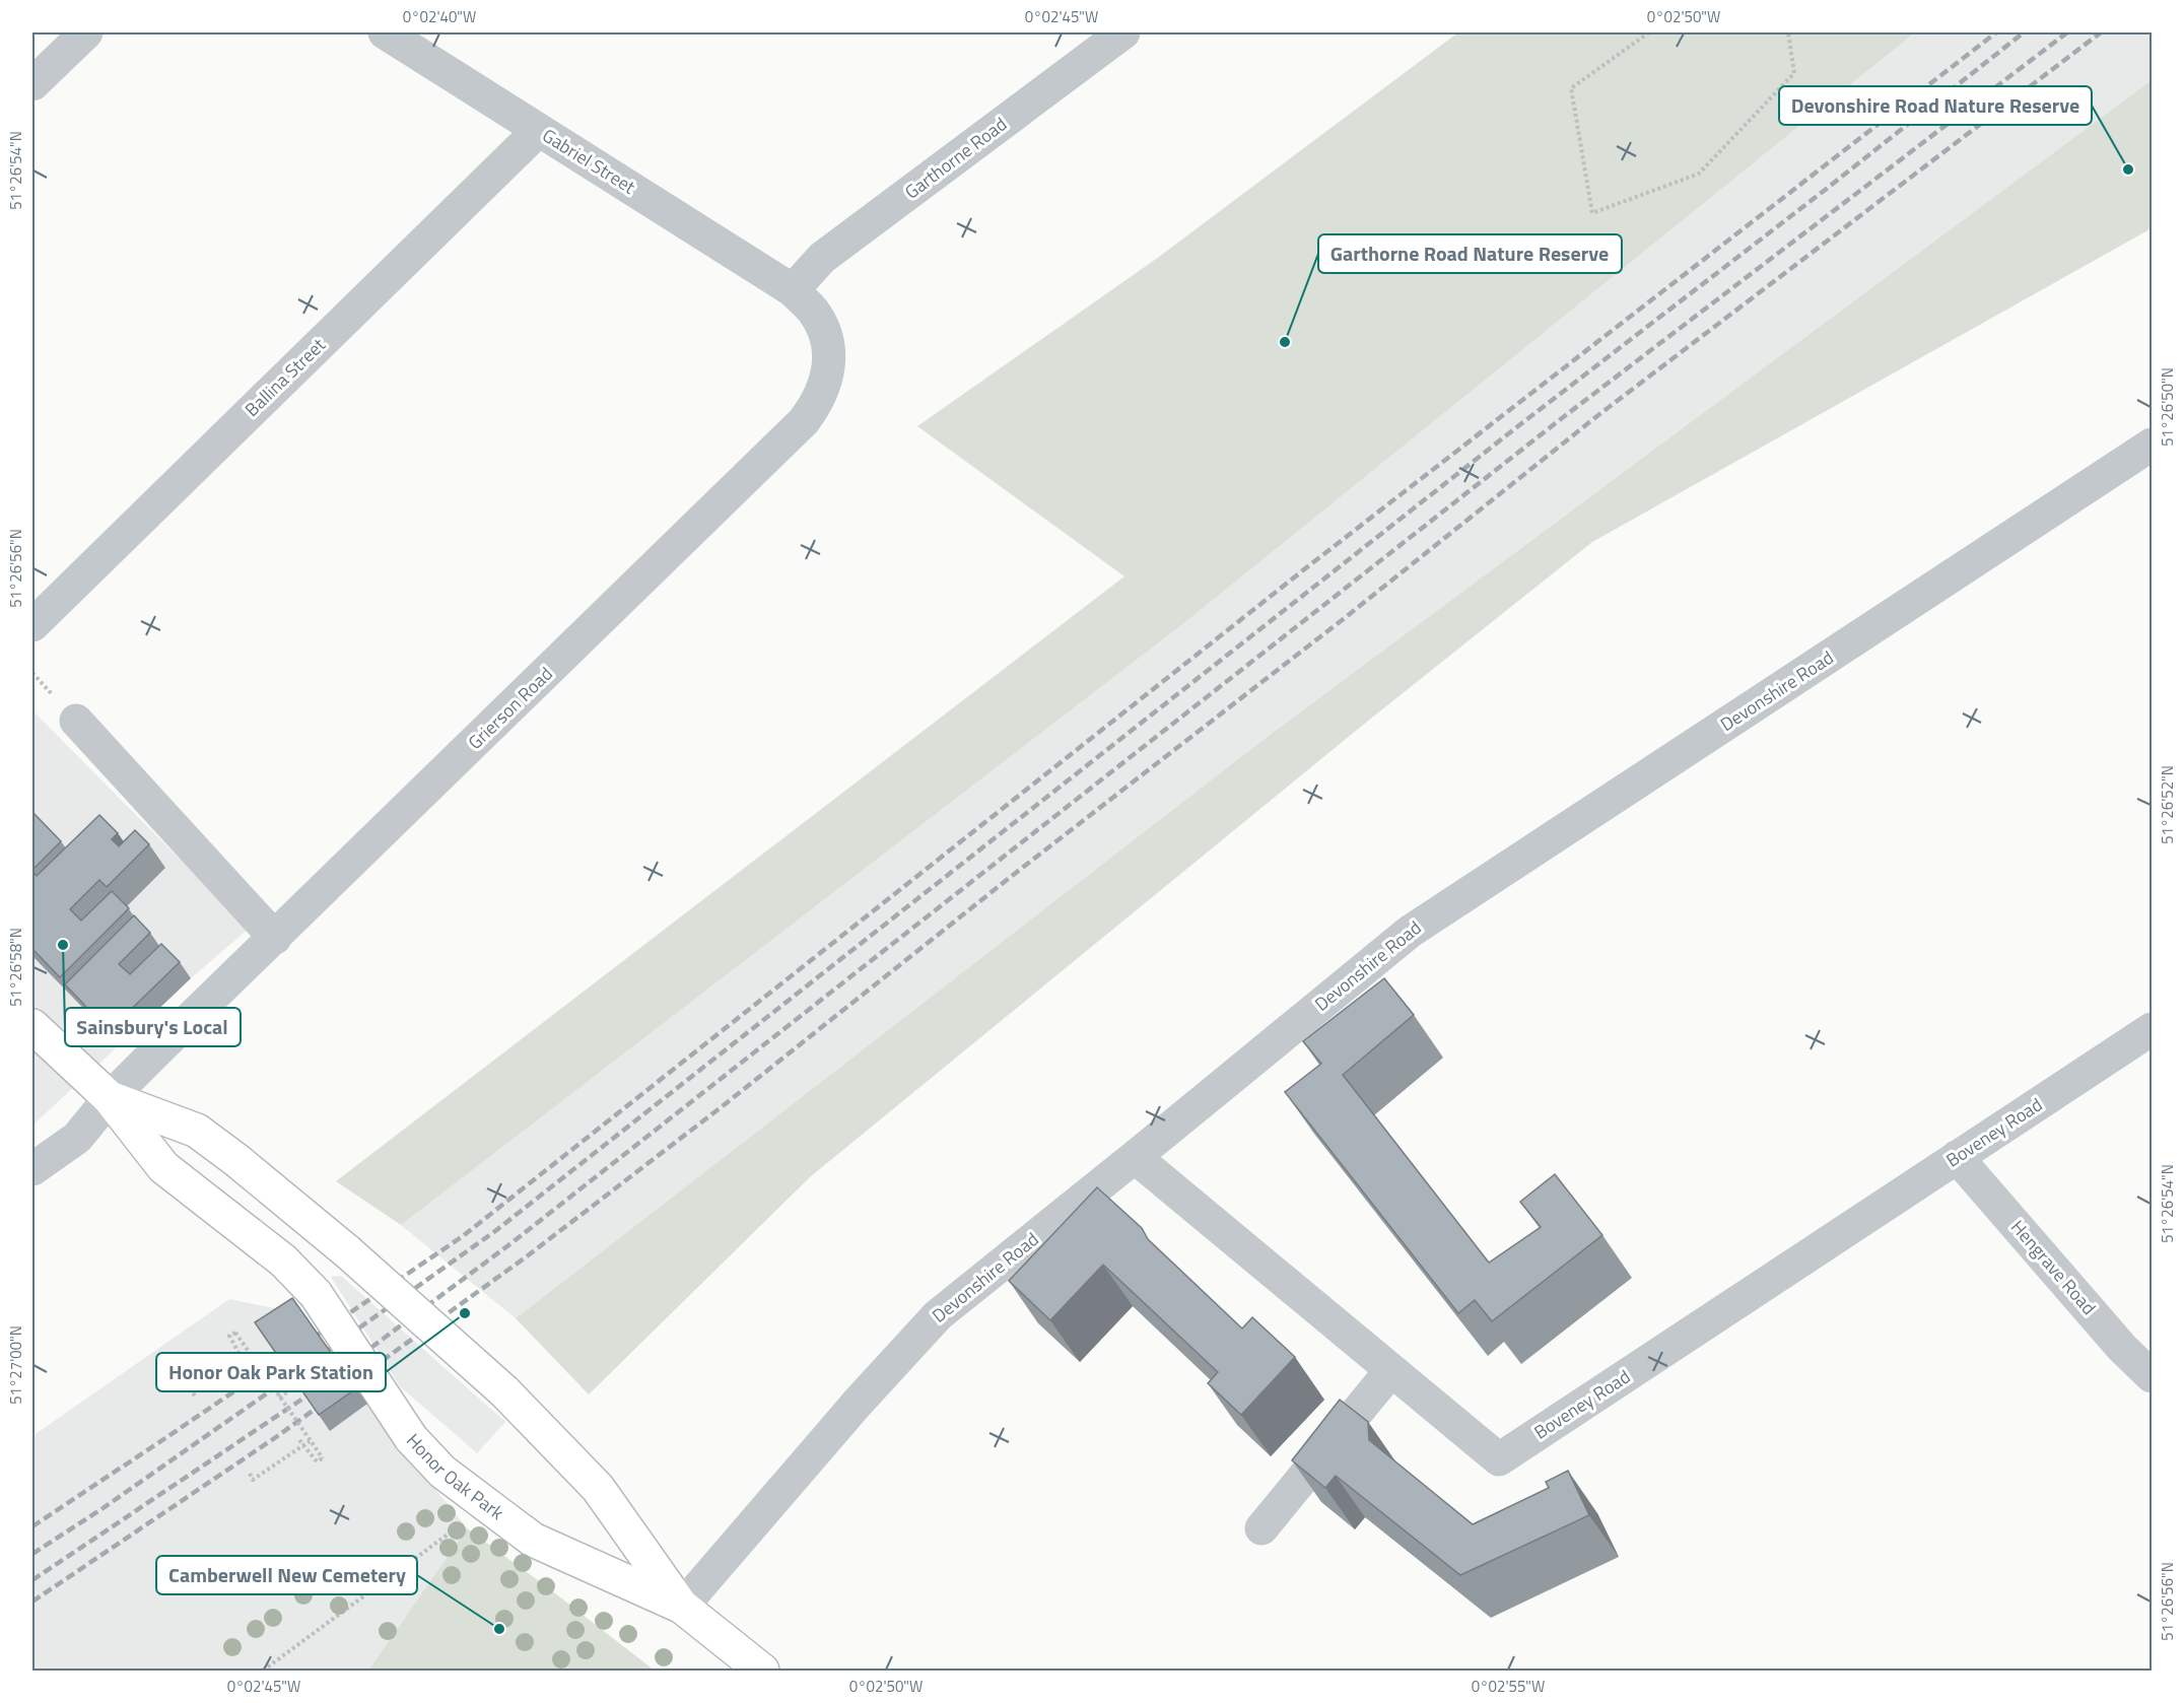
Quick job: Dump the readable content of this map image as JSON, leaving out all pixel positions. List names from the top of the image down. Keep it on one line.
{"streets":{"main road":["Honor Oak Park"],"street":["Garthorne Road","Gabriel Street","Ballina Street","Devonshire Road","Grierson Road","Boveney Road","Hengrave Road"]},"crossings":[["Garthorne Road","Gabriel Street"],["Garthorne Road","Grierson Road"],["Gabriel Street","Ballina Street"],["Gabriel Street","Grierson Road"],["Devonshire Road","Boveney Road"],["Devonshire Road","Honor Oak Park"],["Grierson Road","Honor Oak Park"],["Boveney Road","Hengrave Road"]],"places":["Devonshire Road Nature Reserve","Garthorne Road Nature Reserve","Sainsbury's Local","Honor Oak Park Station","Camberwell New Cemetery"],"coordinates":["0°02'40\"W","0°02'45\"W","0°02'50\"W","51°26'54\"N","51°26'50\"N","51°26'56\"N","51°26'52\"N","51°26'58\"N","51°27'00\"N","0°02'55\"W"]}
